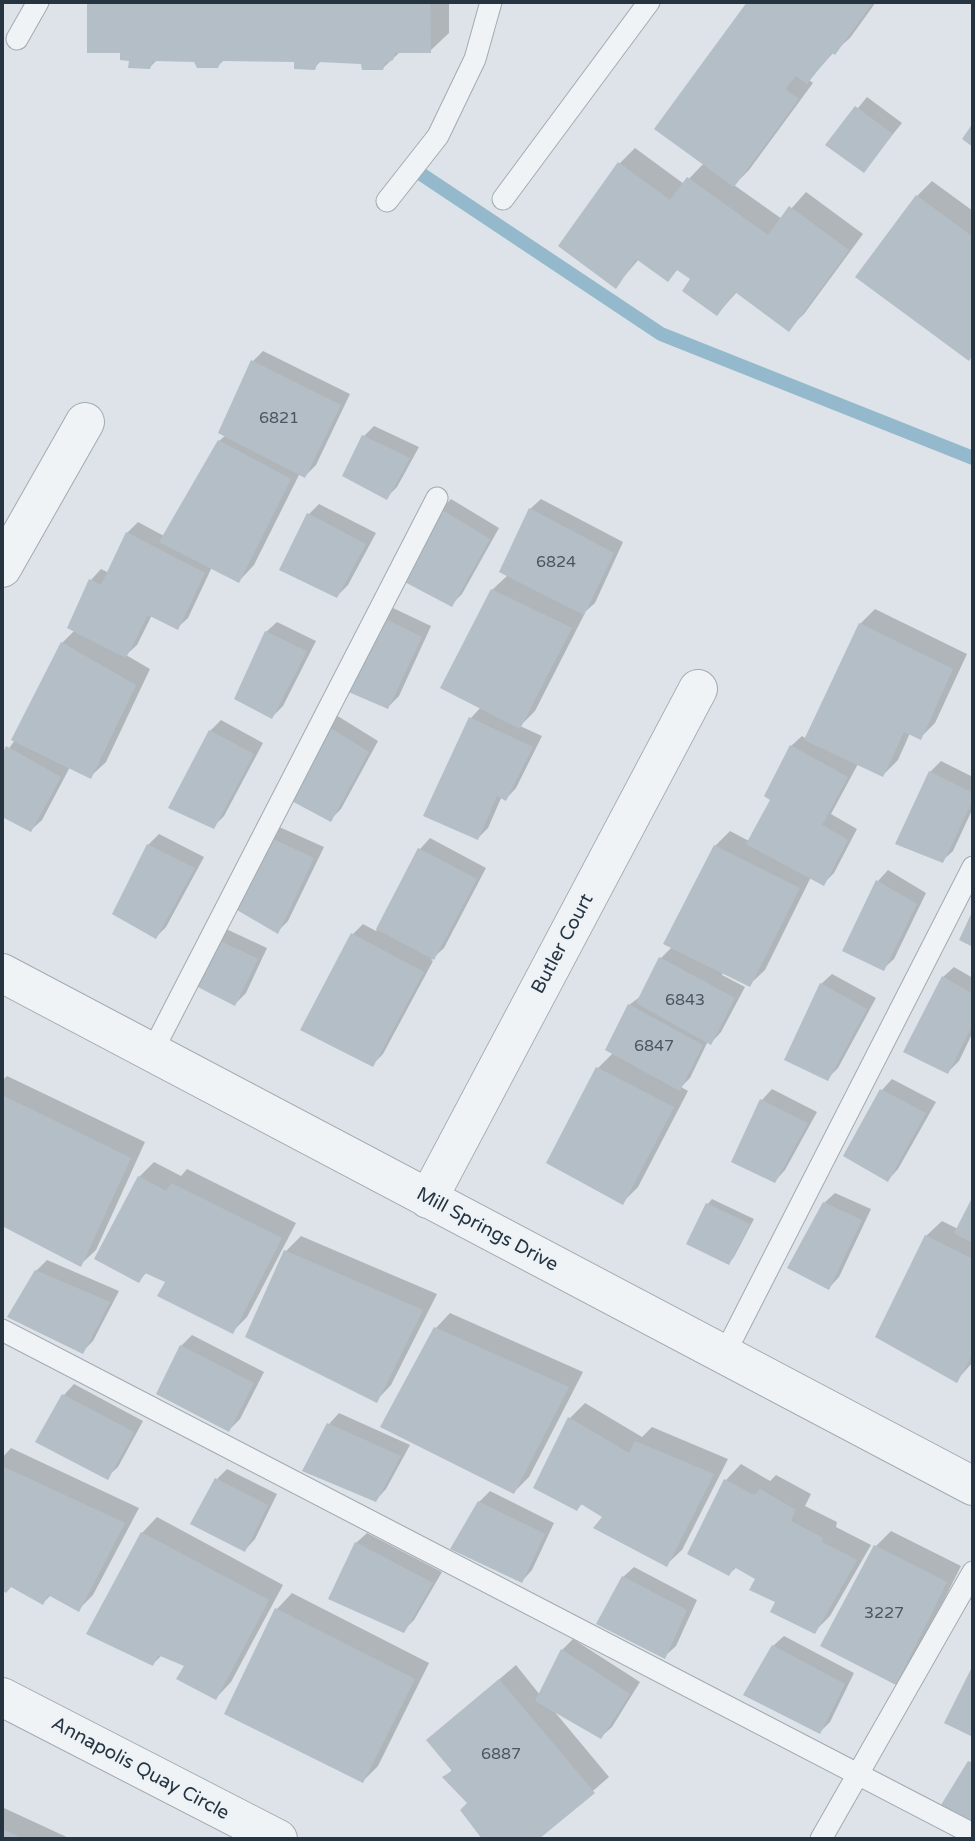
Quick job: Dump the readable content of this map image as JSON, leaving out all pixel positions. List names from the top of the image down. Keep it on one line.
{"streets":{"street":["Butler Court","Mill Springs Drive","Annapolis Quay Circle"]},"crossings":[["Butler Court","Mill Springs Drive"]],"house_numbers":["6821","6824","6843","6847","3227","6887"]}
